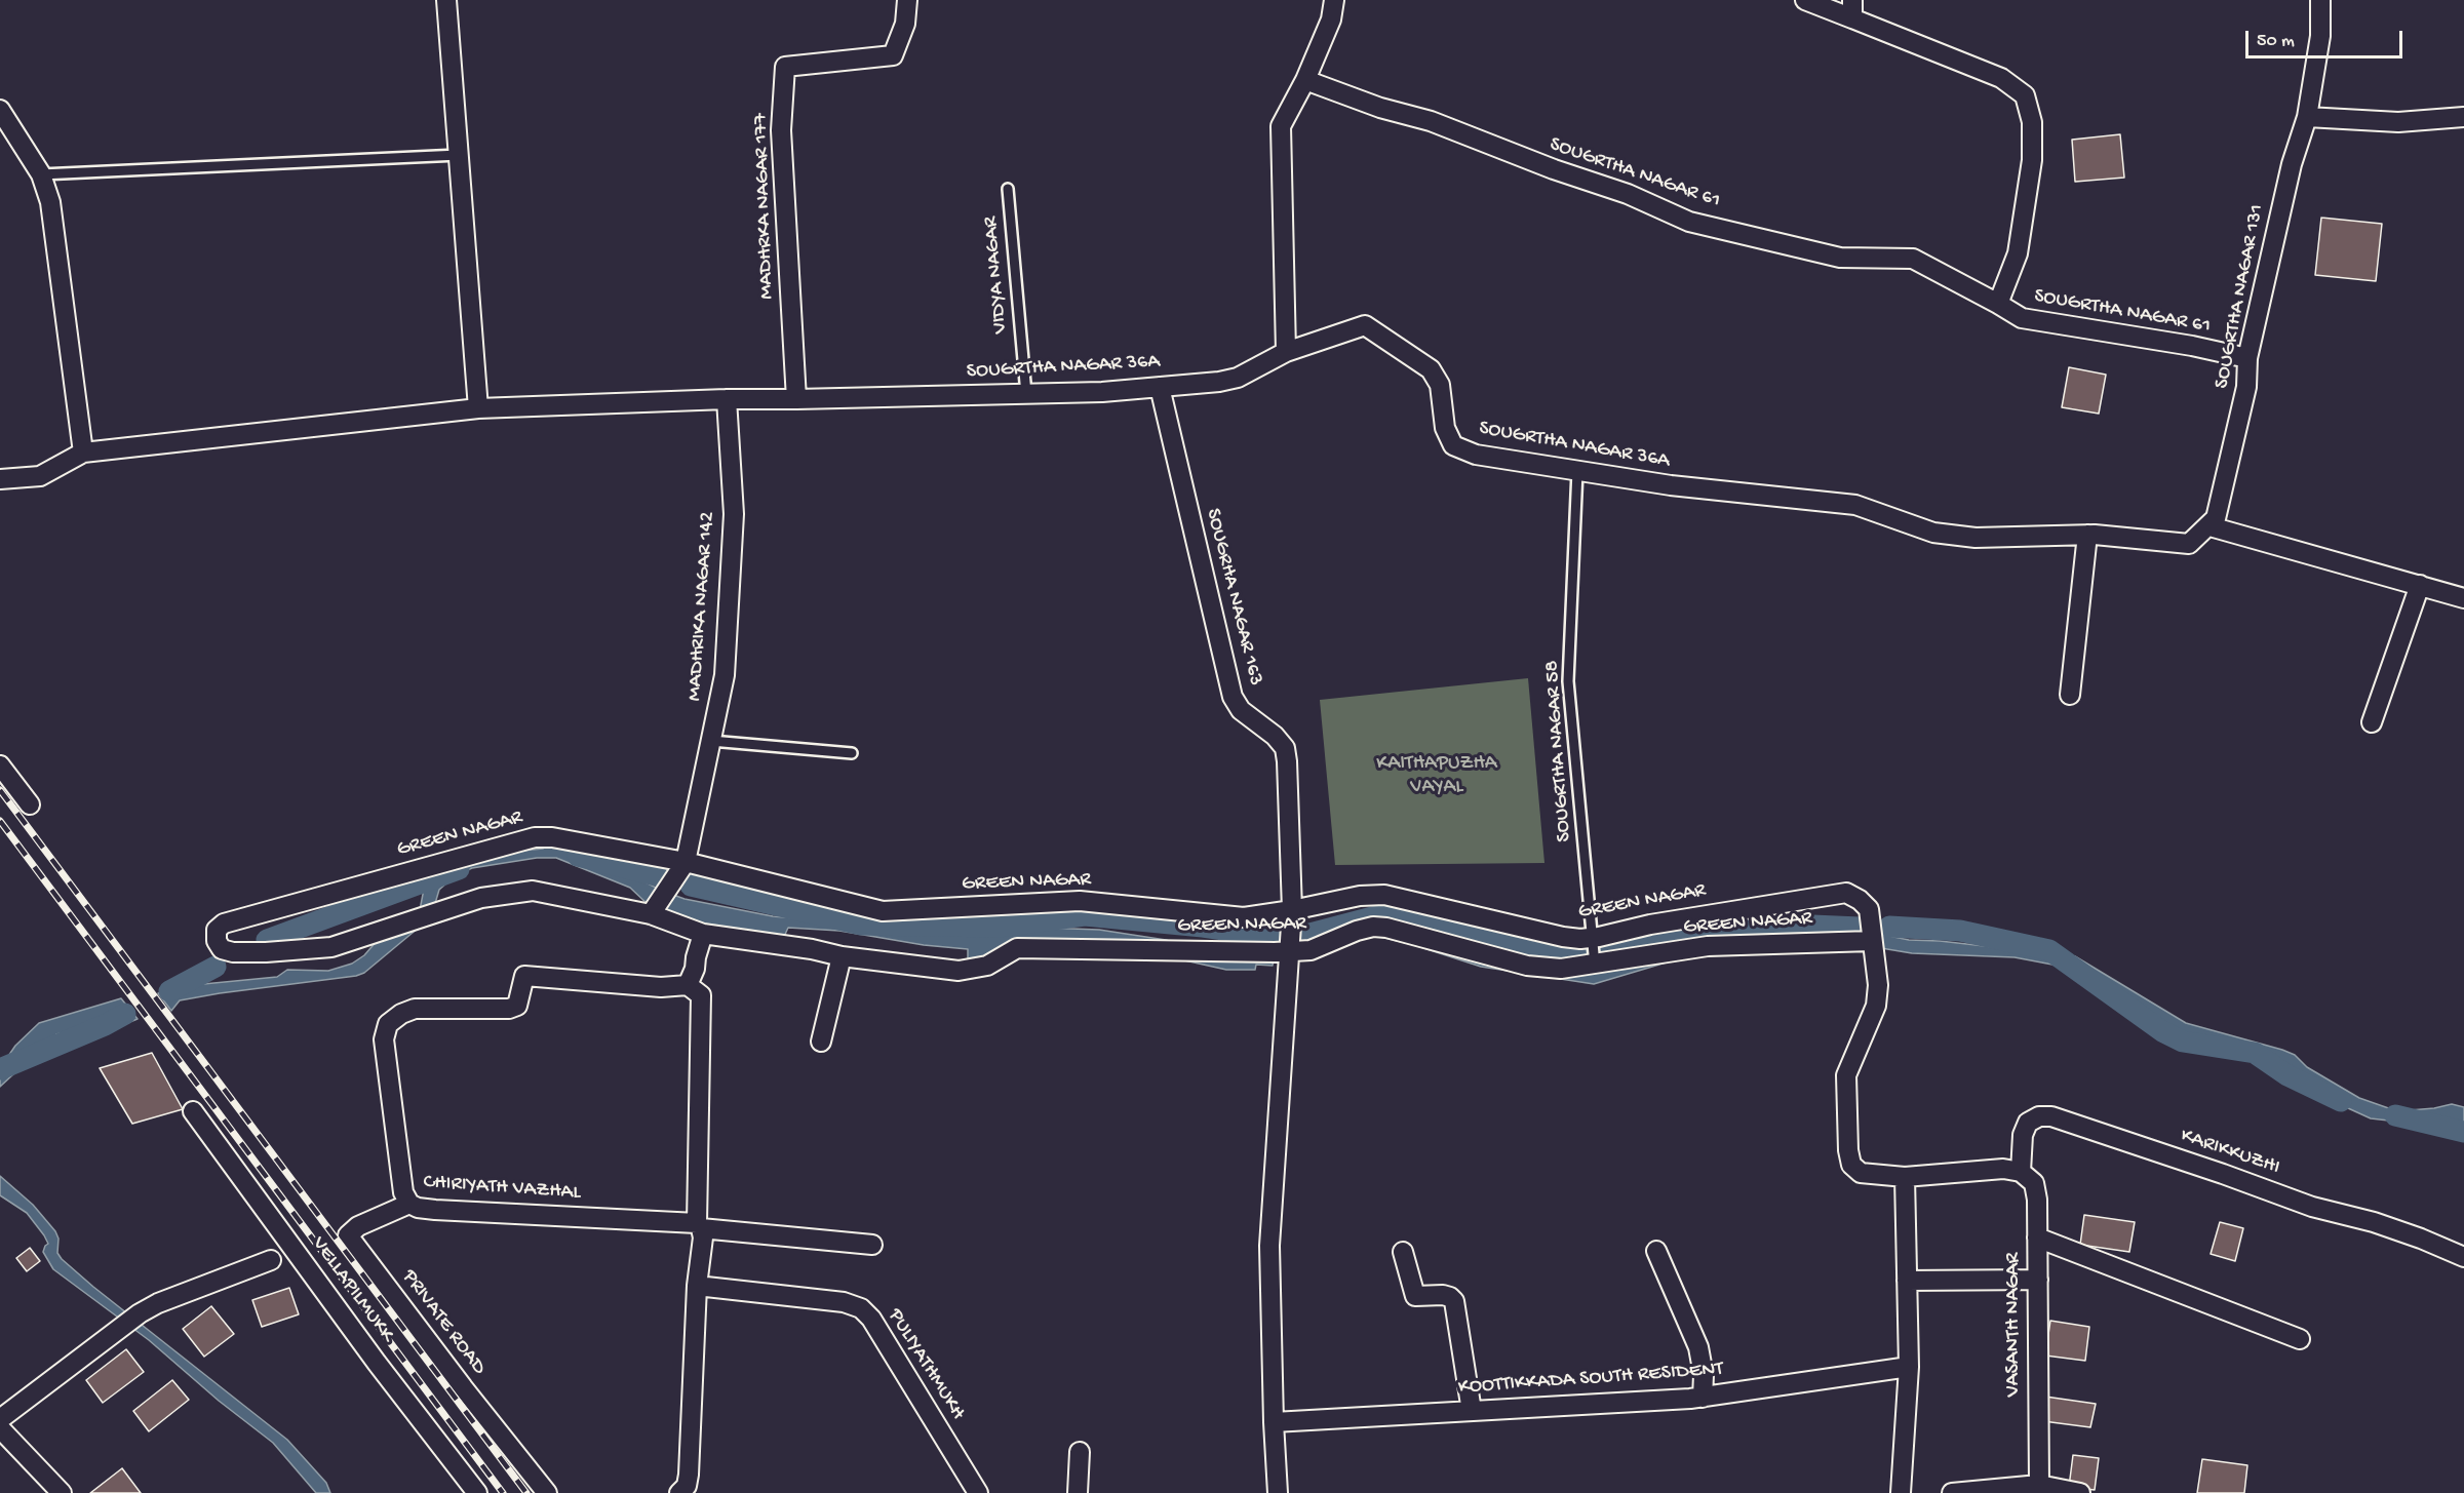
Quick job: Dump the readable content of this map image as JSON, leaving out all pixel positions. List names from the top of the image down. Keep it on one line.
{"streets":{"street":["SOUGRTHA NAGAR 61","MADHRKA NAGAR 177","SOUGRTHA NAGAR 131","SOUGRTHA NAGAR 36A","SOUGRHA NAGAR 163","MADHRIKA NAGAR 142","GREEN NAGAR","KARIKKUZHI","CHIRIYATH VAZHAL","VELLAPILMUKK","PRIVATE ROAD","VASANTH NAGAR","PULIYATHMUKH","KOOTTIKKADA SOUTH RESIDENT"],"lane":["VIDYA NAGAR","SOUGRTHA NAGAR 58"]},"crossings":[["SOUGRTHA NAGAR 61","SOUGRTHA NAGAR 131"],["MADHRKA NAGAR 177","SOUGRTHA NAGAR 36A"],["VIDYA NAGAR","SOUGRTHA NAGAR 36A"],["SOUGRTHA NAGAR 131","SOUGRTHA NAGAR 36A"],["SOUGRTHA NAGAR 36A","SOUGRHA NAGAR 163"],["SOUGRTHA NAGAR 36A","MADHRIKA NAGAR 142"],["SOUGRTHA NAGAR 36A","SOUGRTHA NAGAR 58"],["SOUGRHA NAGAR 163","GREEN NAGAR"],["SOUGRHA NAGAR 163","KOOTTIKKADA SOUTH RESIDENT"],["MADHRIKA NAGAR 142","GREEN NAGAR"],["SOUGRTHA NAGAR 58","GREEN NAGAR"],["GREEN NAGAR","KARIKKUZHI"],["GREEN NAGAR","VASANTH NAGAR"],["KARIKKUZHI","VASANTH NAGAR"],["CHIRIYATH VAZHAL","PRIVATE ROAD"]],"parks":["KAITHAPUZHA VAYAL"],"scale_bar":"50 m"}
